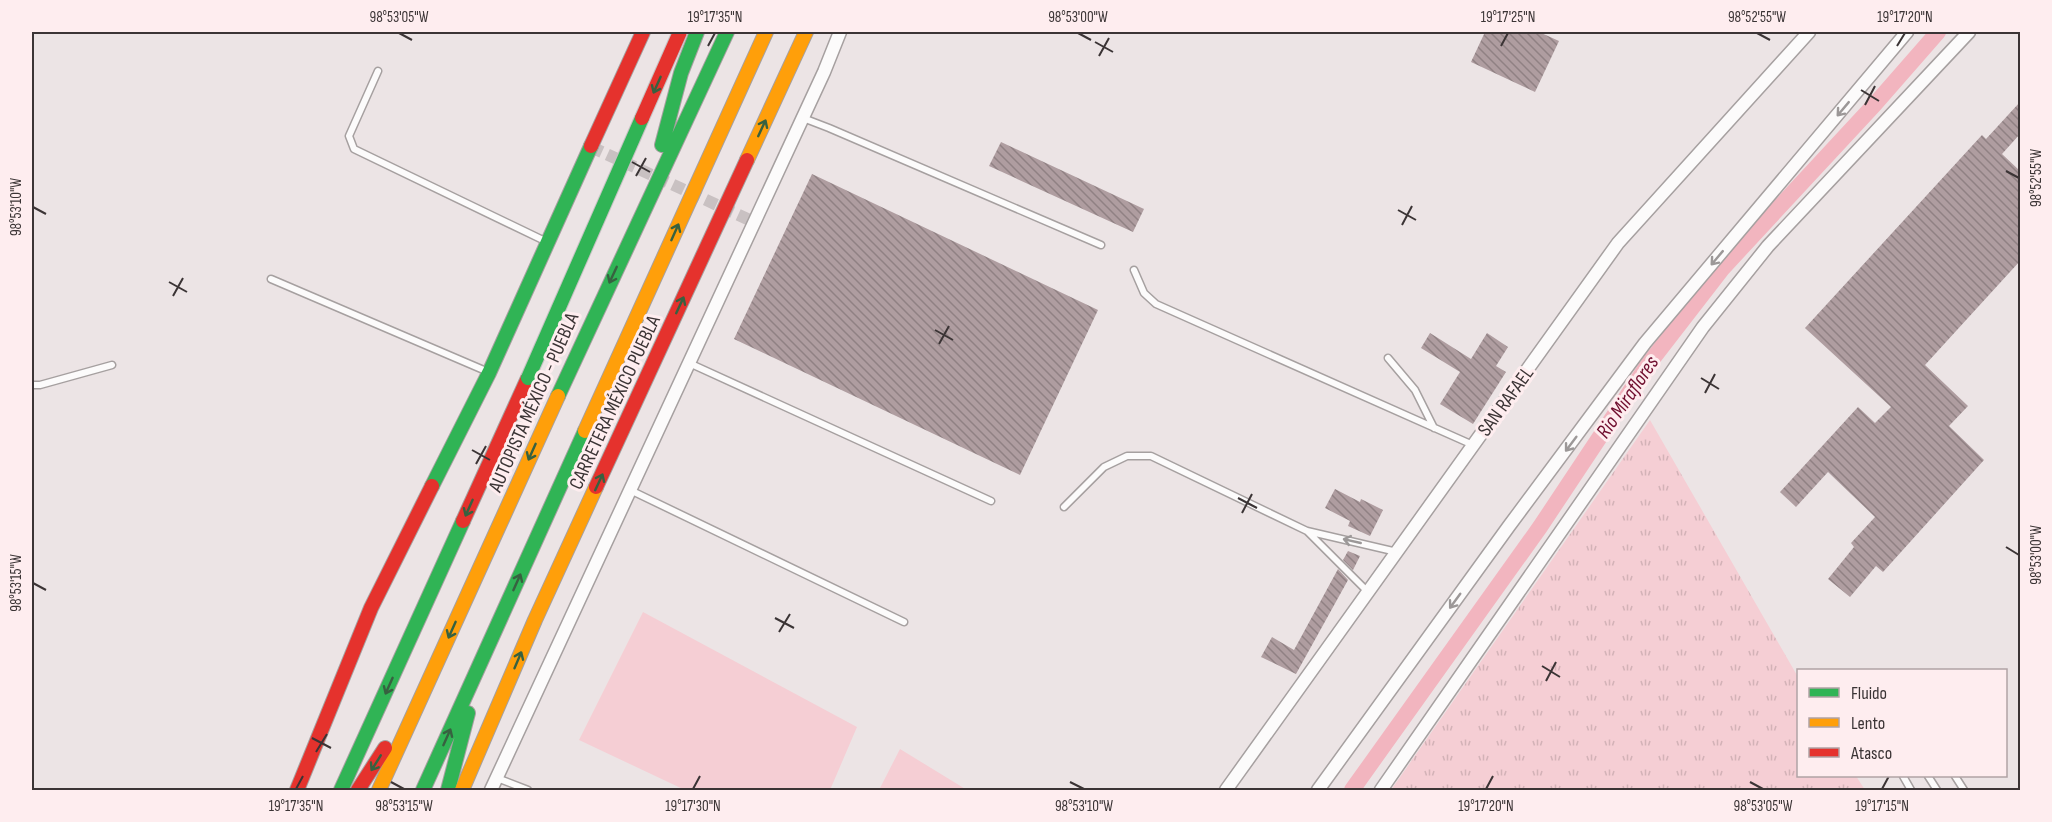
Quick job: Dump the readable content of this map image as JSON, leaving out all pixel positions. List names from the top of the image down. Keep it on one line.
{"streets":{"main road":["AUTOPISTA MÉXICO - PUEBLA","CARRETERA MÉXICO PUEBLA"],"street":["SAN RAFAEL"]},"water":["Rio Miraflores"],"legend":["Fluido","Lento","Atasco"],"coordinates":["98°53'05\"W","19°17'35\"N","98°53'00\"W","19°17'25\"N","98°52'55\"W","19°17'20\"N","98°53'10\"W","98°53'15\"W","19°17'30\"N","19°17'15\"N"]}
